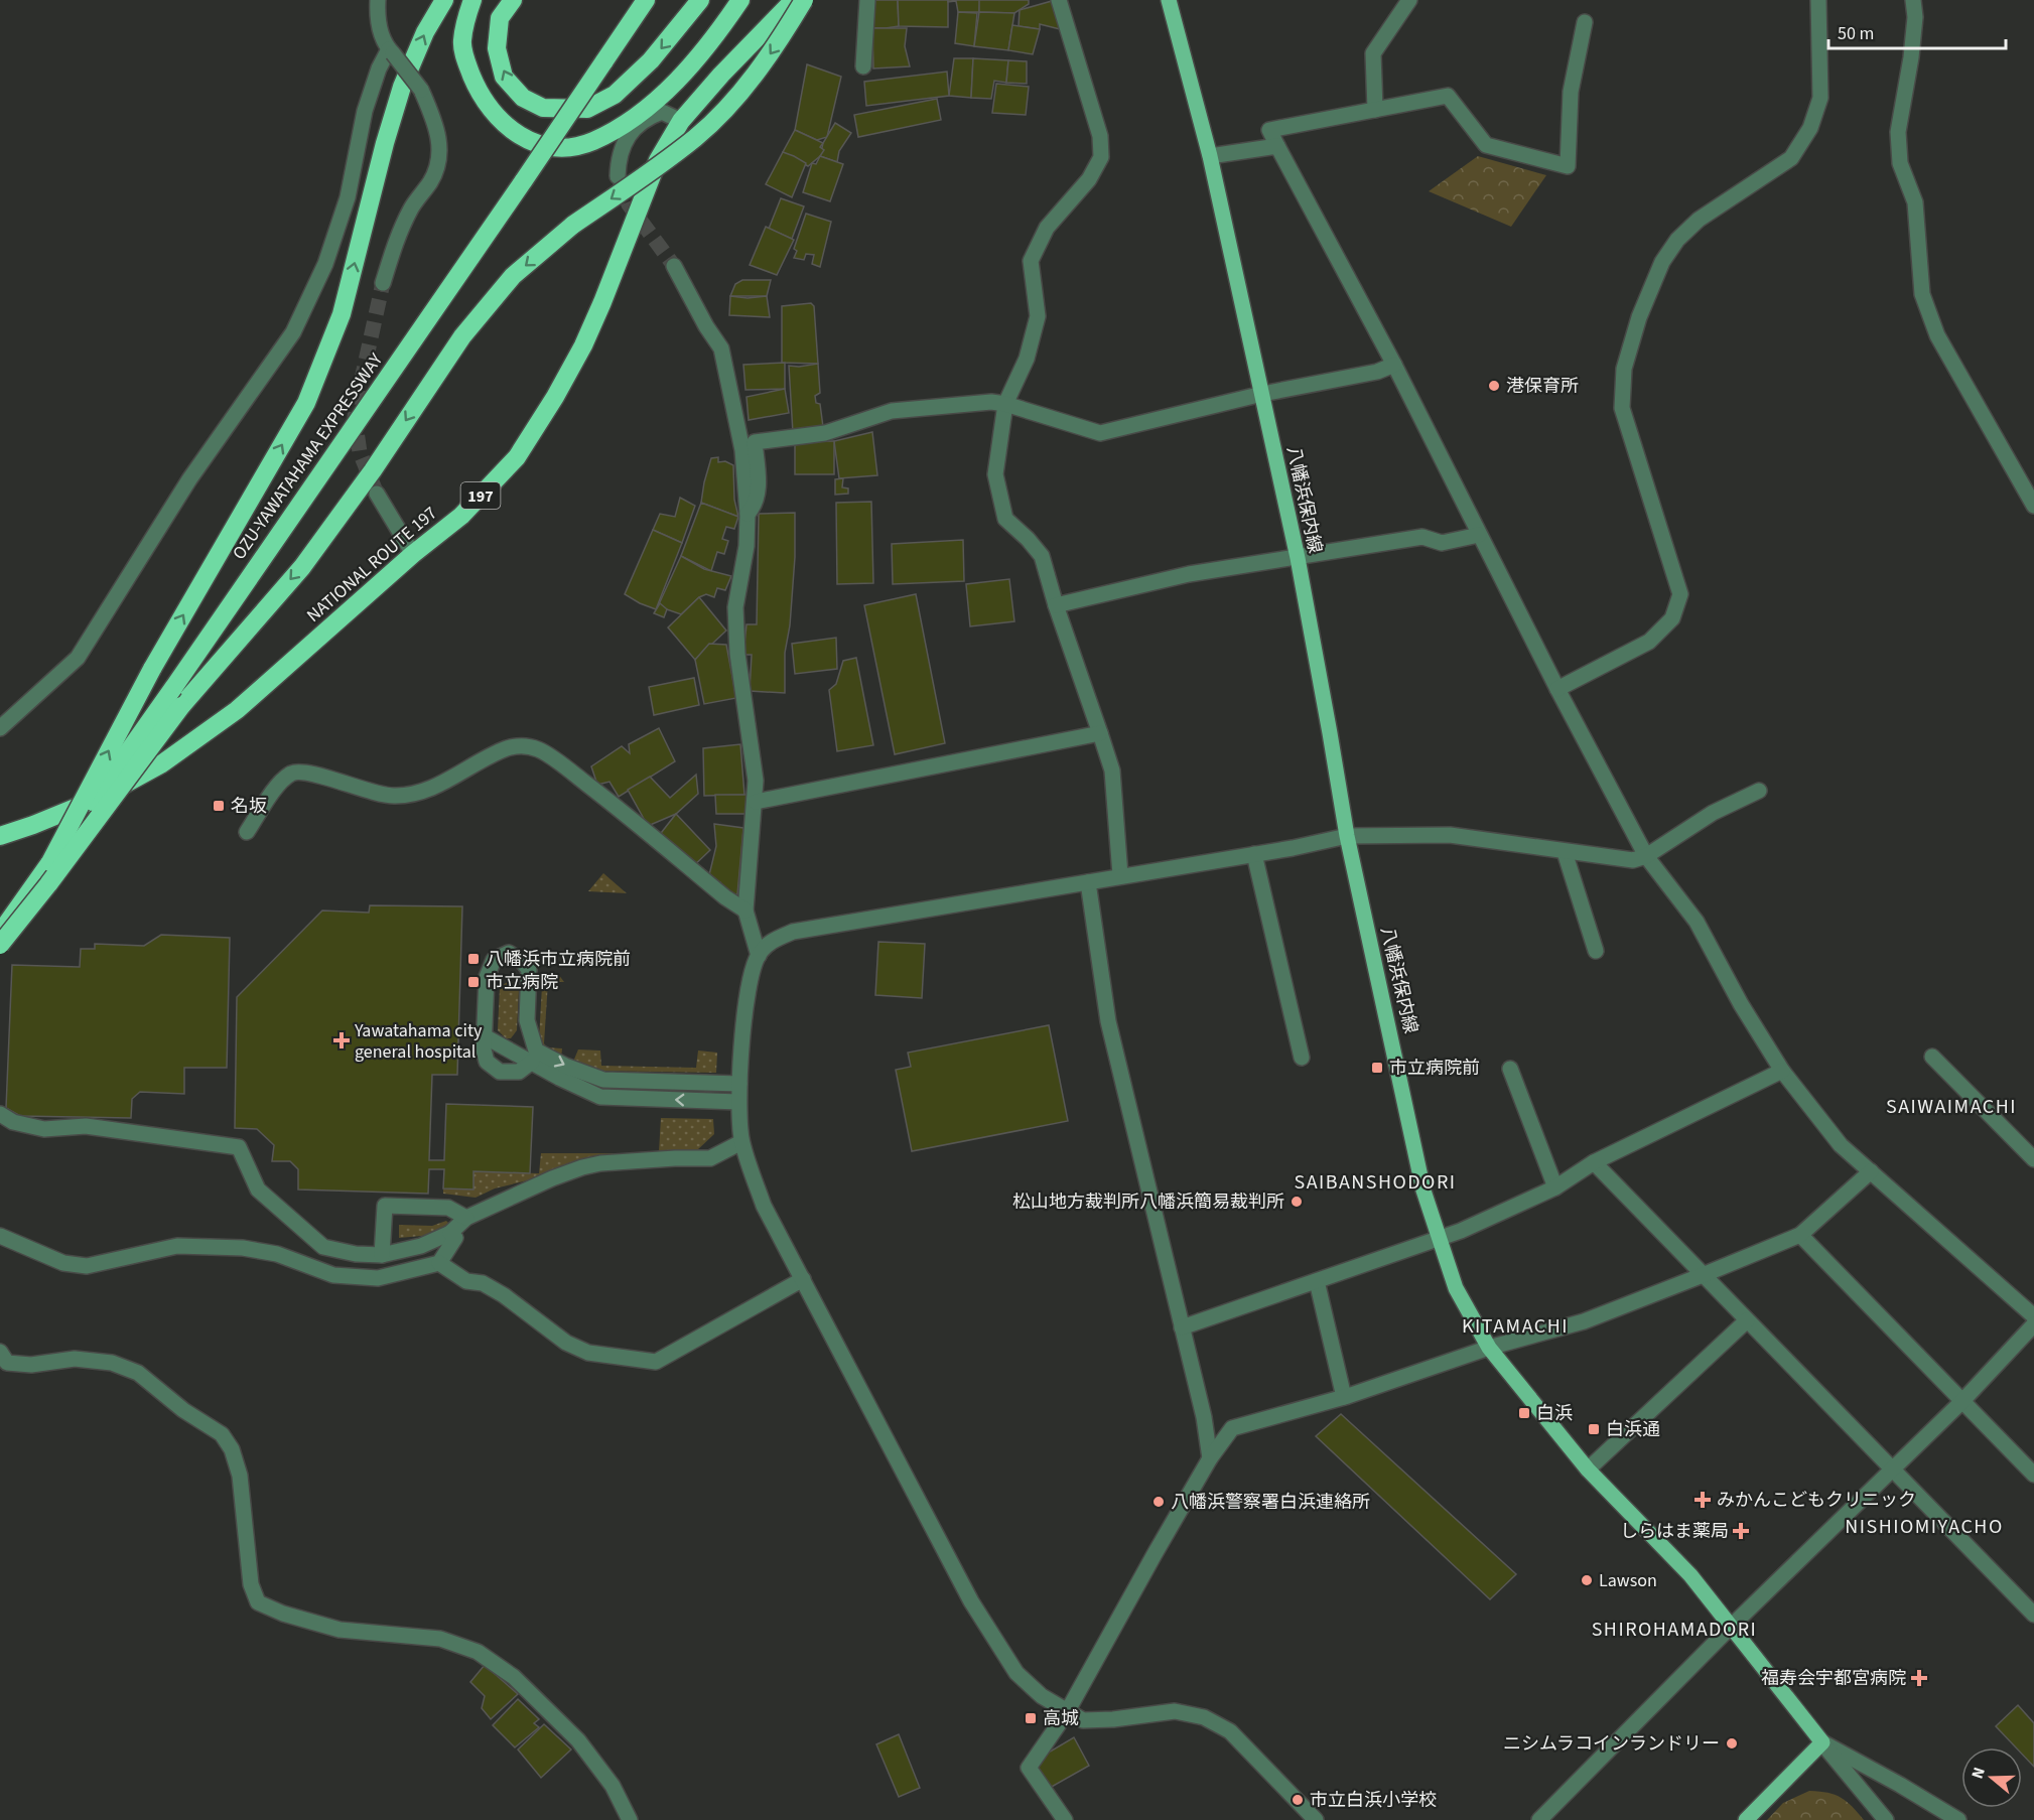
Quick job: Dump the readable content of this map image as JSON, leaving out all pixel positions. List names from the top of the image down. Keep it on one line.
{"streets":{"highway":["OZU-YAWATAHAMA EXPRESSWAY","197","NATIONAL ROUTE 197"],"main road":["八幡浜保内線"]},"districts":["SAIWAIMACHI","SAIBANSHODORI","KITAMACHI","NISHIOMIYACHO","SHIROHAMADORI"],"places":{"other":["港保育所","松山地方裁判所八幡浜簡易裁判所","八幡浜警察署白浜連絡所","Lawson","ニシムラコインランドリー","市立白浜小学校"],"transit":["名坂","八幡浜市立病院前","市立病院","市立病院前","白浜","白浜通","高城"],"health":["Yawatahama city general hospital","みかんこどもクリニック","しらはま薬局","福寿会宇都宮病院"]},"scale_bar":"50 m","north":"left"}
